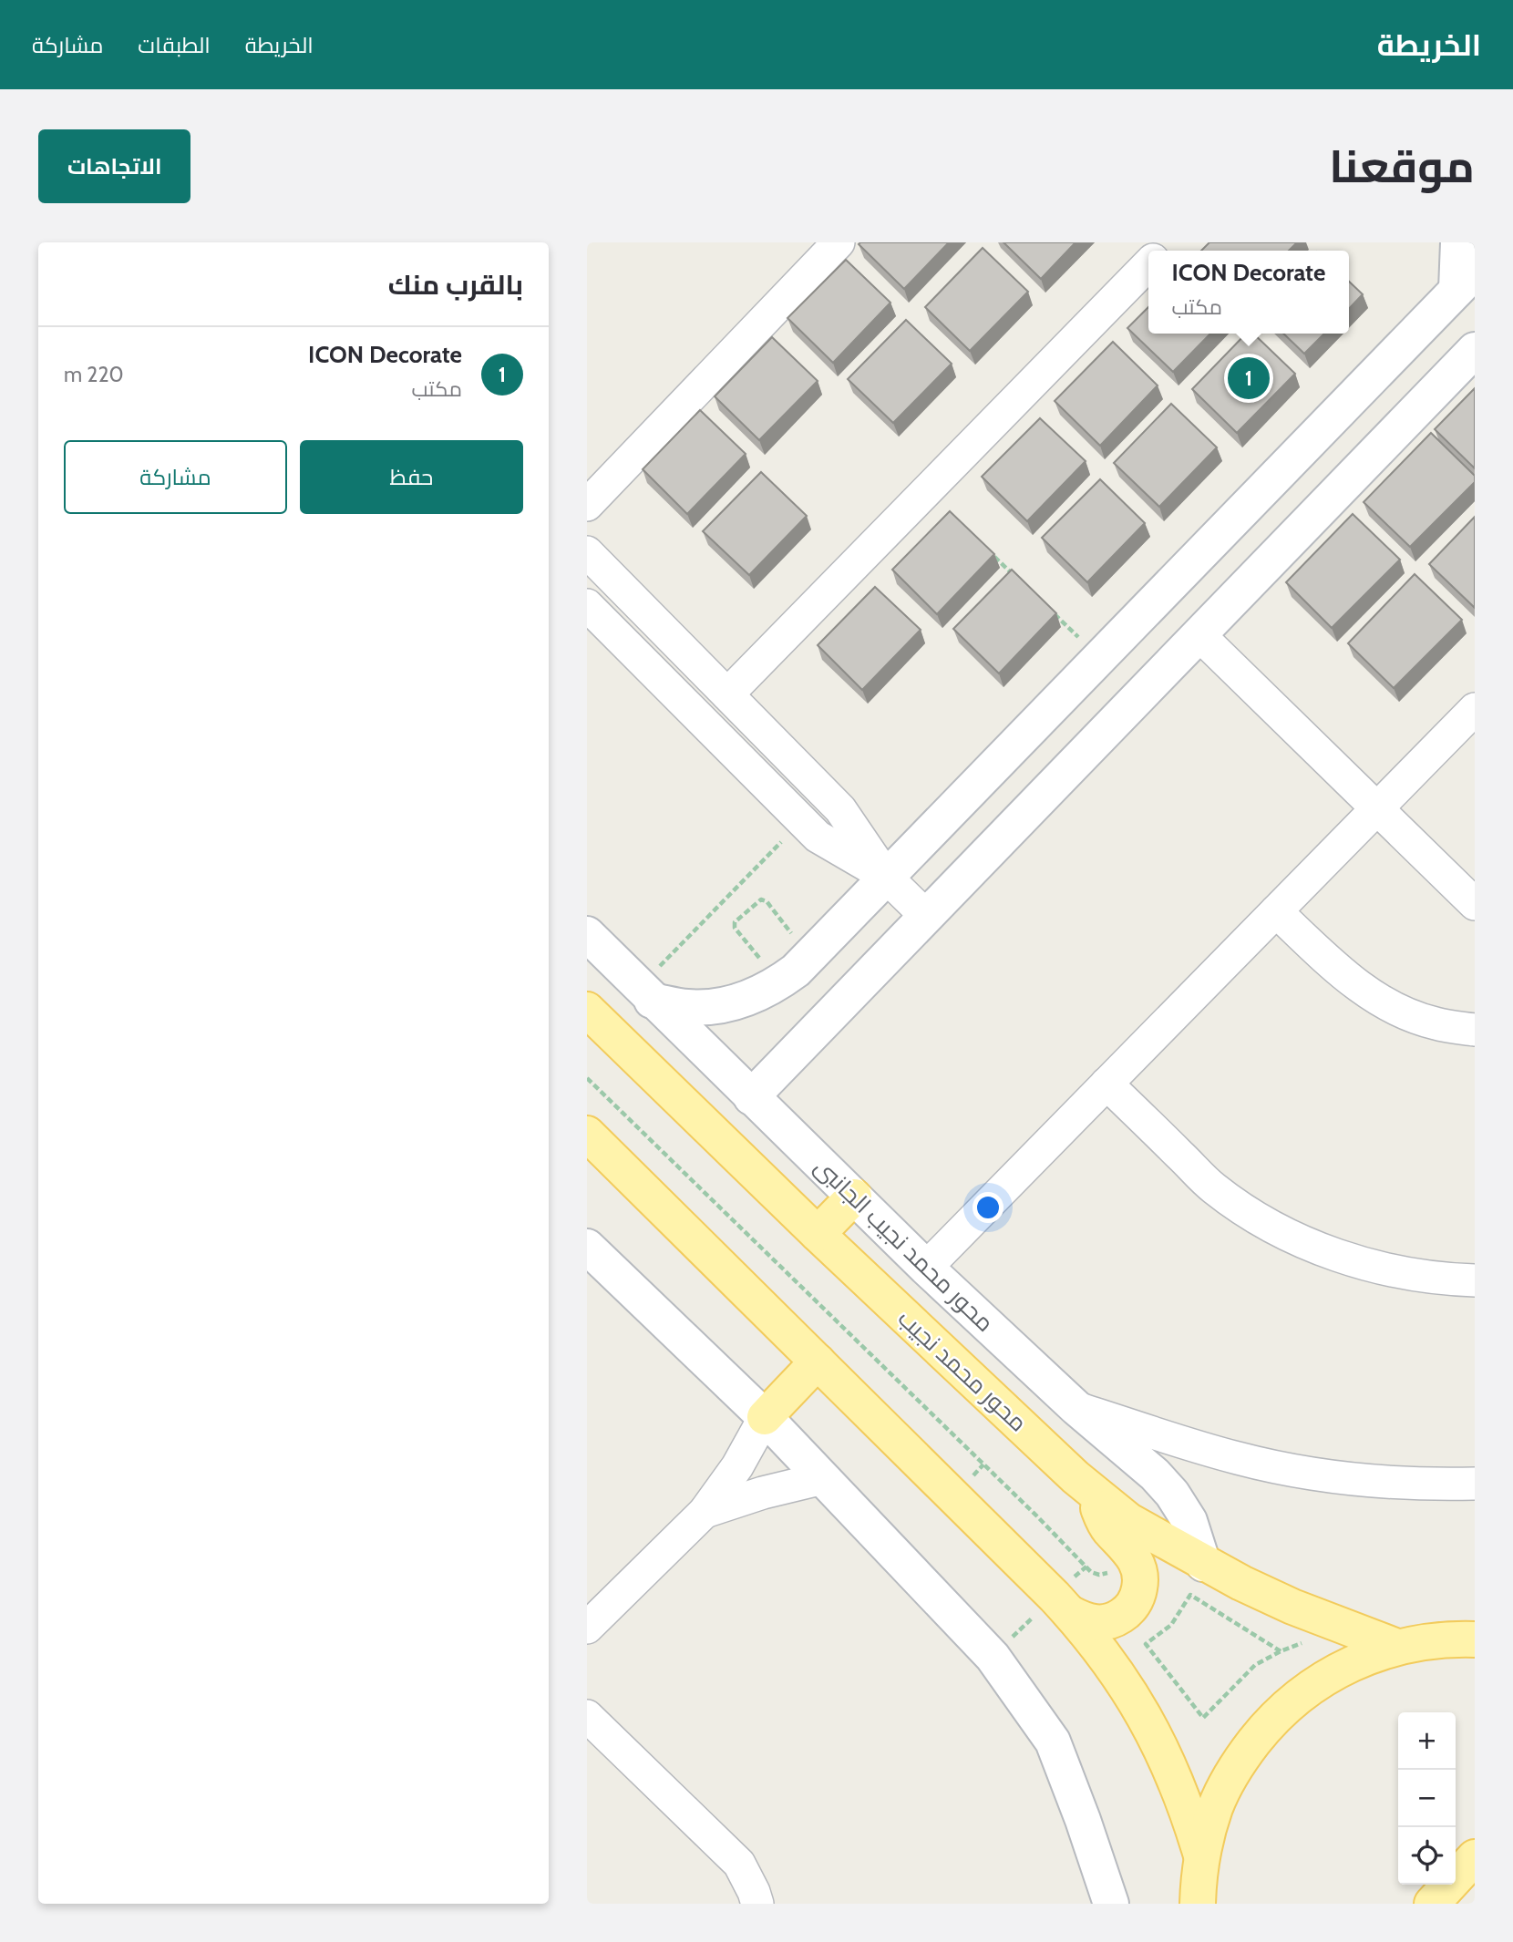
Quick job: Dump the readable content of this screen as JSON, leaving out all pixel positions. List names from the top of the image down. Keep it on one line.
{"streets":{"main road":["محور محمد نجيب"],"street":["محور محمد نجيب الجانبى"]},"crossings":[["محور محمد نجيب الجانبى","محور محمد نجيب"]],"page":{"header":"الخريطة","nav":["الخريطة","الطبقات","مشاركة"],"title":"موقعنا","buttons":["الاتجاهات",["حفظ","مشاركة"]],"heading":"بالقرب منك","popup":["ICON Decorate","مكتب"],"list":[{"mark":"1","name":"ICON Decorate","note":"مكتب","value":"220 m"}],"pins":"1","map_buttons":["+","−"]}}
